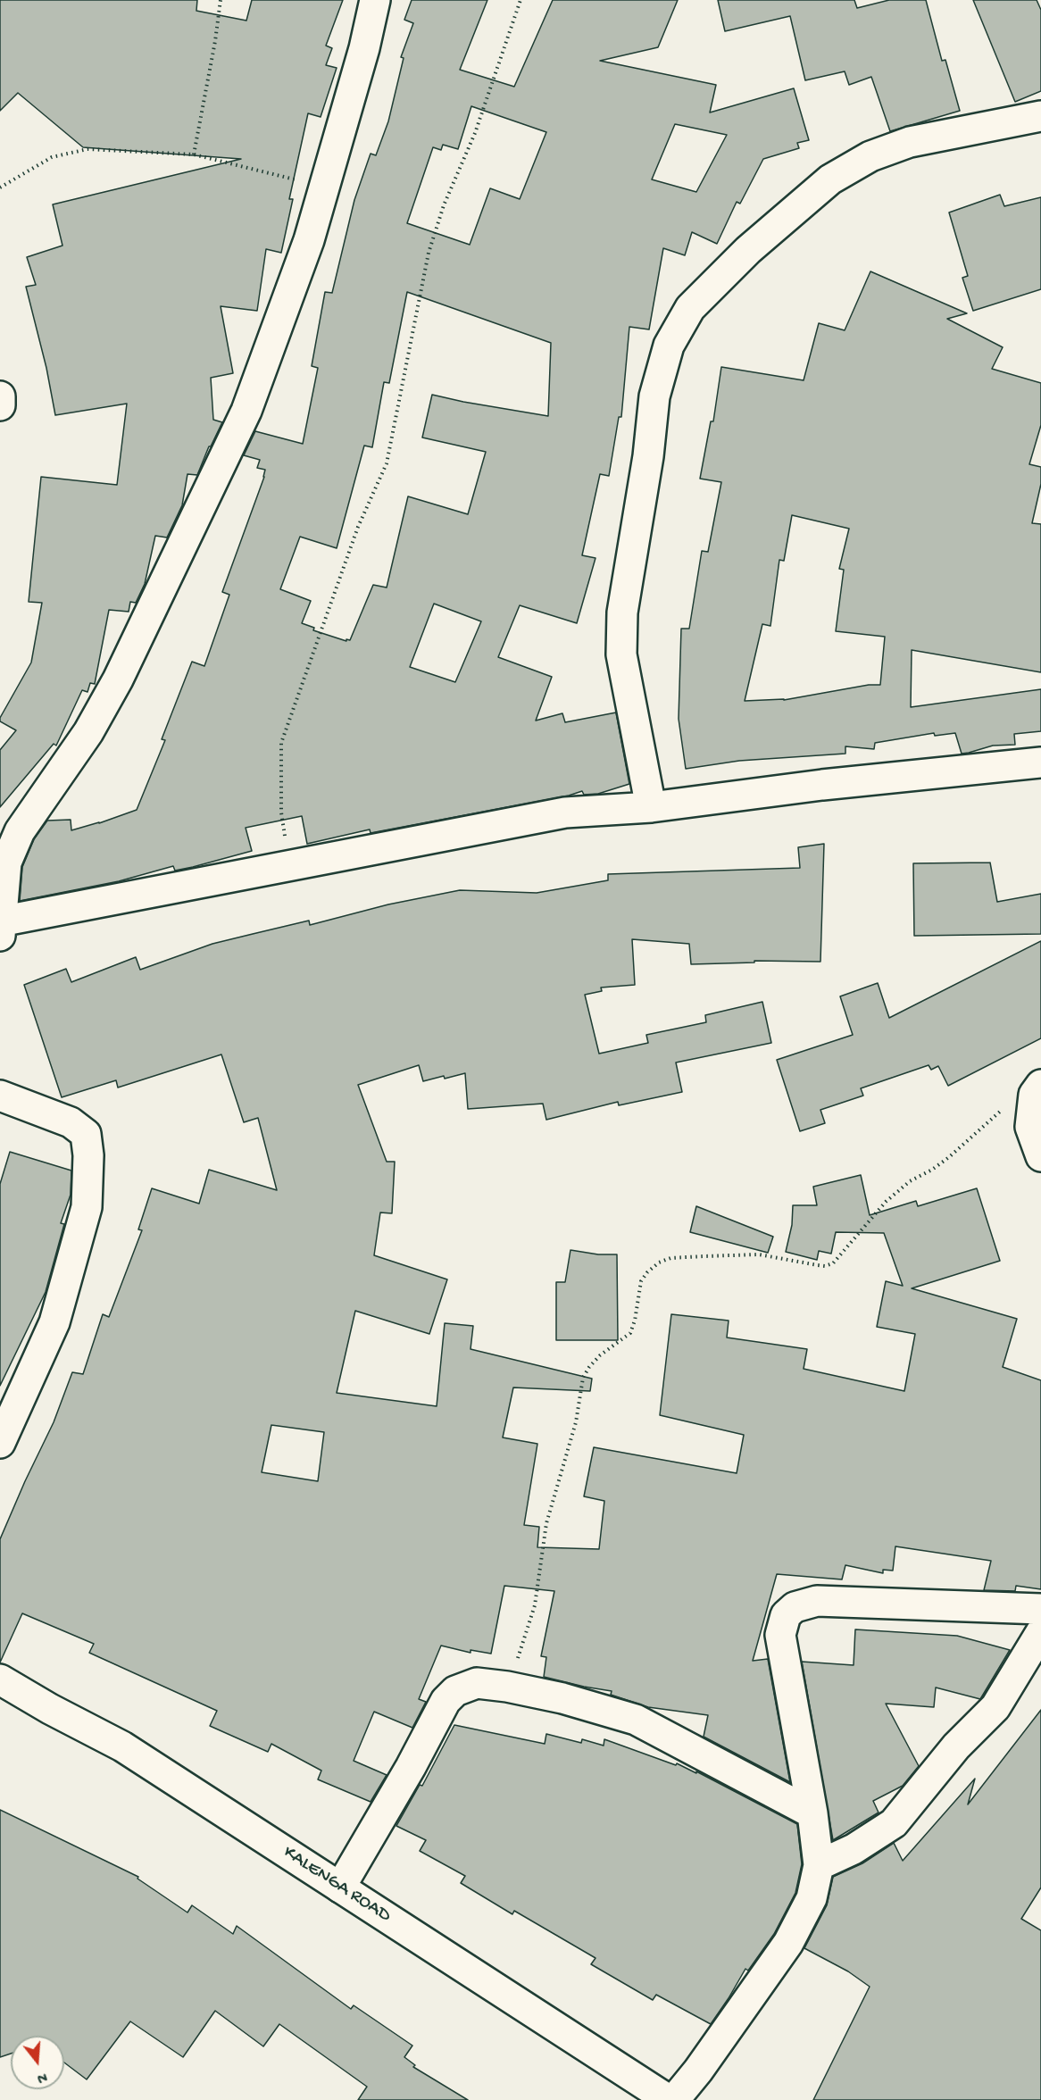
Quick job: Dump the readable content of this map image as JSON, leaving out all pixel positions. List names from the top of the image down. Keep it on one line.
{"streets":{"street":["KALENGA ROAD"]},"north":"bottom"}
